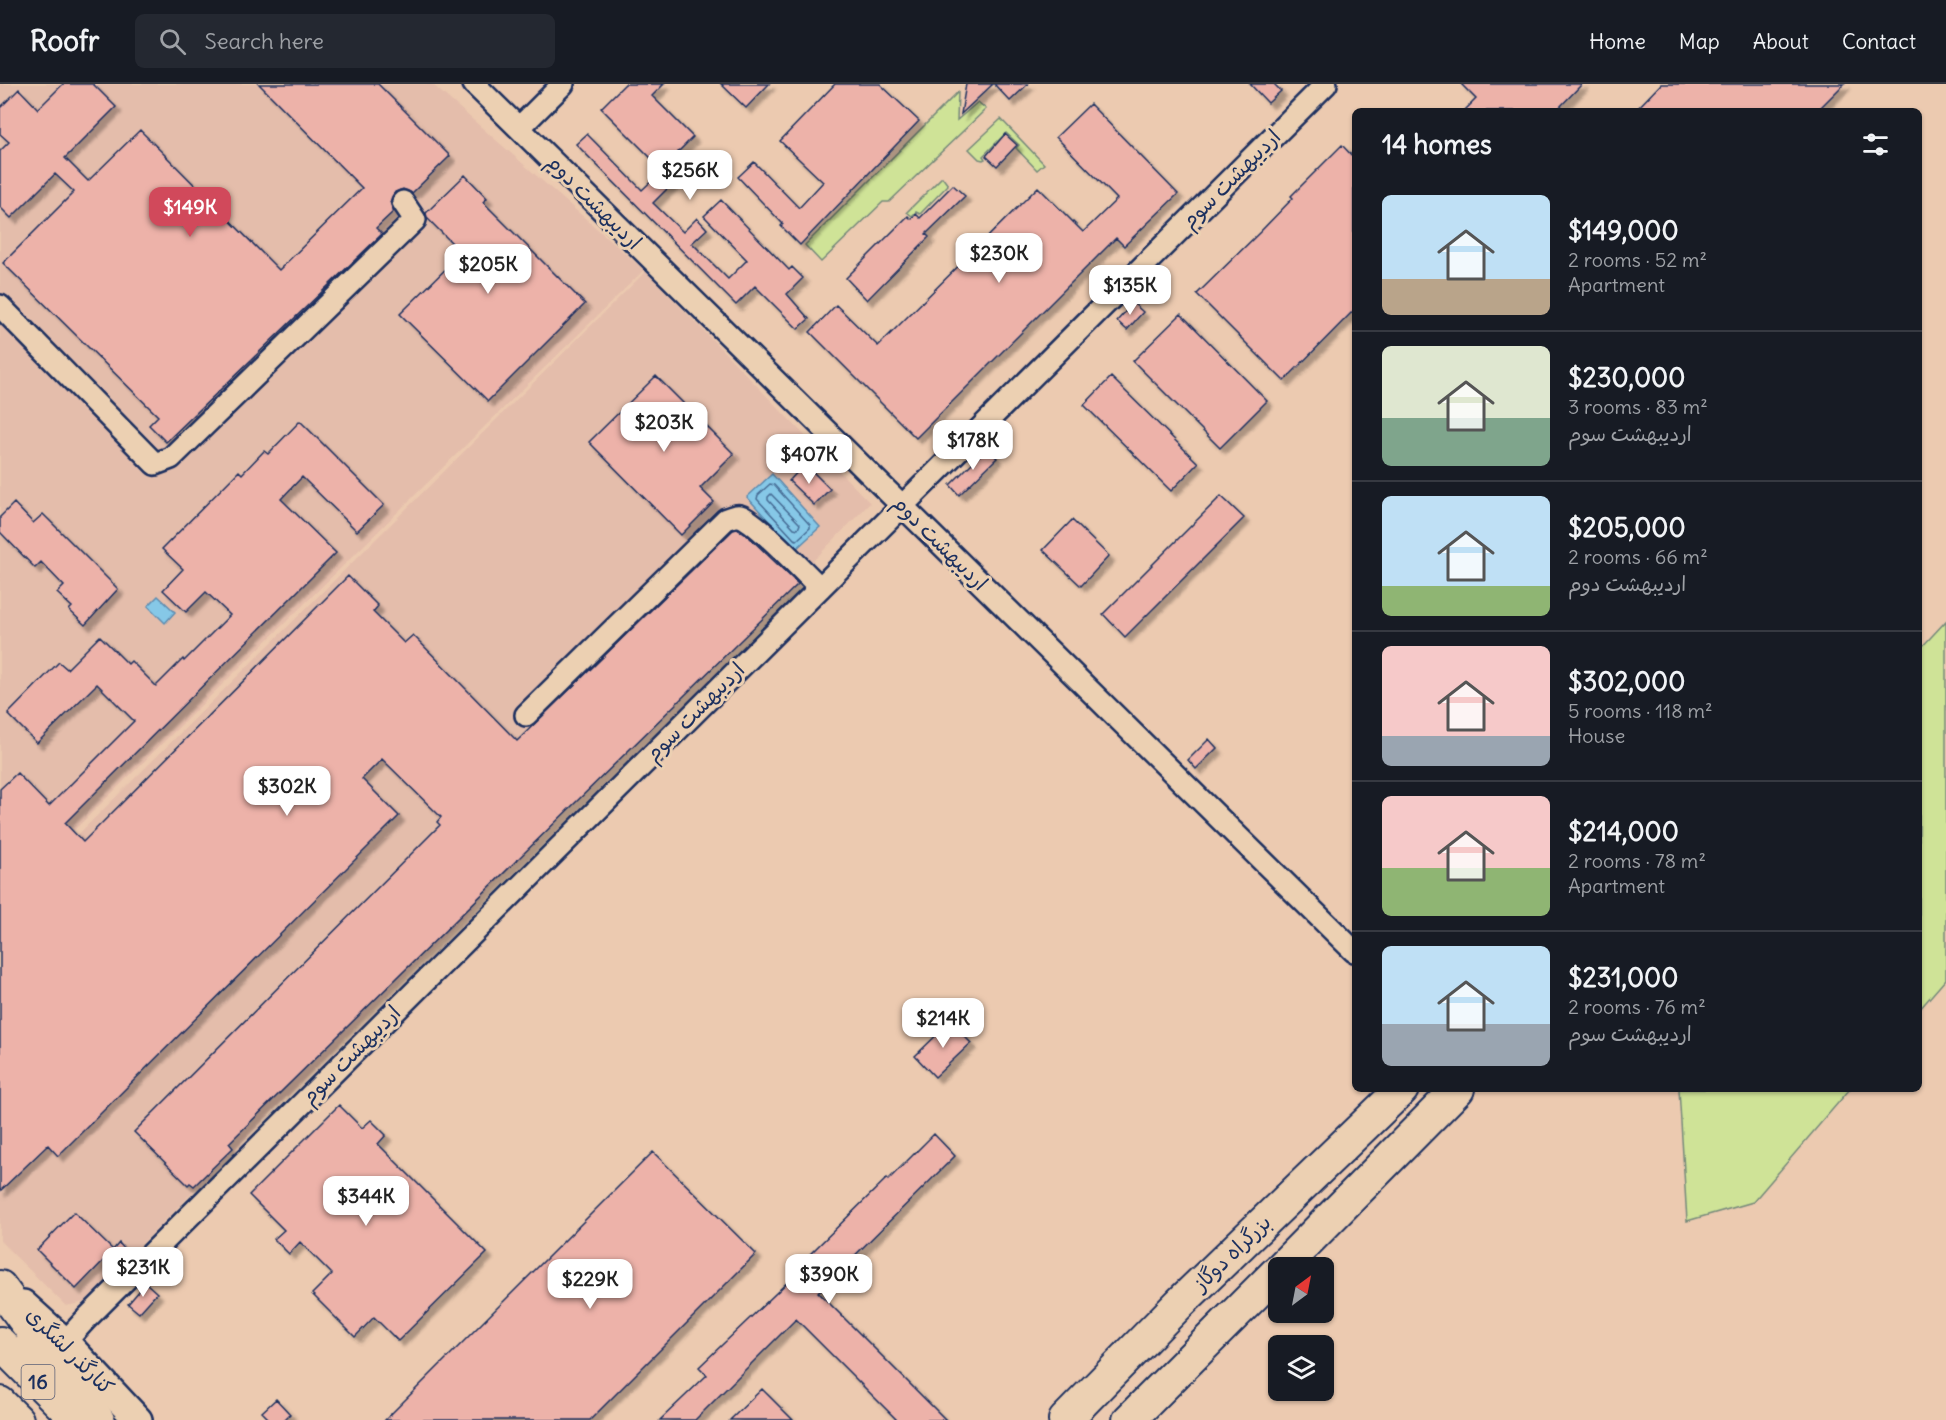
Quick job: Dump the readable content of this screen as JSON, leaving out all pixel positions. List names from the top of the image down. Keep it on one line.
{"streets":{"highway":["بزرگراه دوگاز","16"],"main road":["کنارگذر لشگری"],"street":["اردیبهشت سوم","اردیبهشت دوم"]},"crossings":[["اردیبهشت سوم","اردیبهشت دوم"],["اردیبهشت سوم","کنارگذر لشگری"]],"north":"top right","page":{"header":"Roofr","search":"Search here","nav":["Home","Map","About","Contact"],"heading":"14 homes","price":["$256K","$149K","$230K","$205K","$135K","$203K","$178K","$407K","$302K","$214K","$344K","$231K","$390K","$229K"],"list":[{"name":"$149,000","note":"2 rooms · 52 m² · Apartment"},{"name":"$230,000","note":"3 rooms · 83 m² · اردیبهشت سوم"},{"name":"$205,000","note":"2 rooms · 66 m² · اردیبهشت دوم"},{"name":"$302,000","note":"5 rooms · 118 m² · House"},{"name":"$214,000","note":"2 rooms · 78 m² · Apartment"},{"name":"$231,000","note":"2 rooms · 76 m² · اردیبهشت سوم"}]}}
